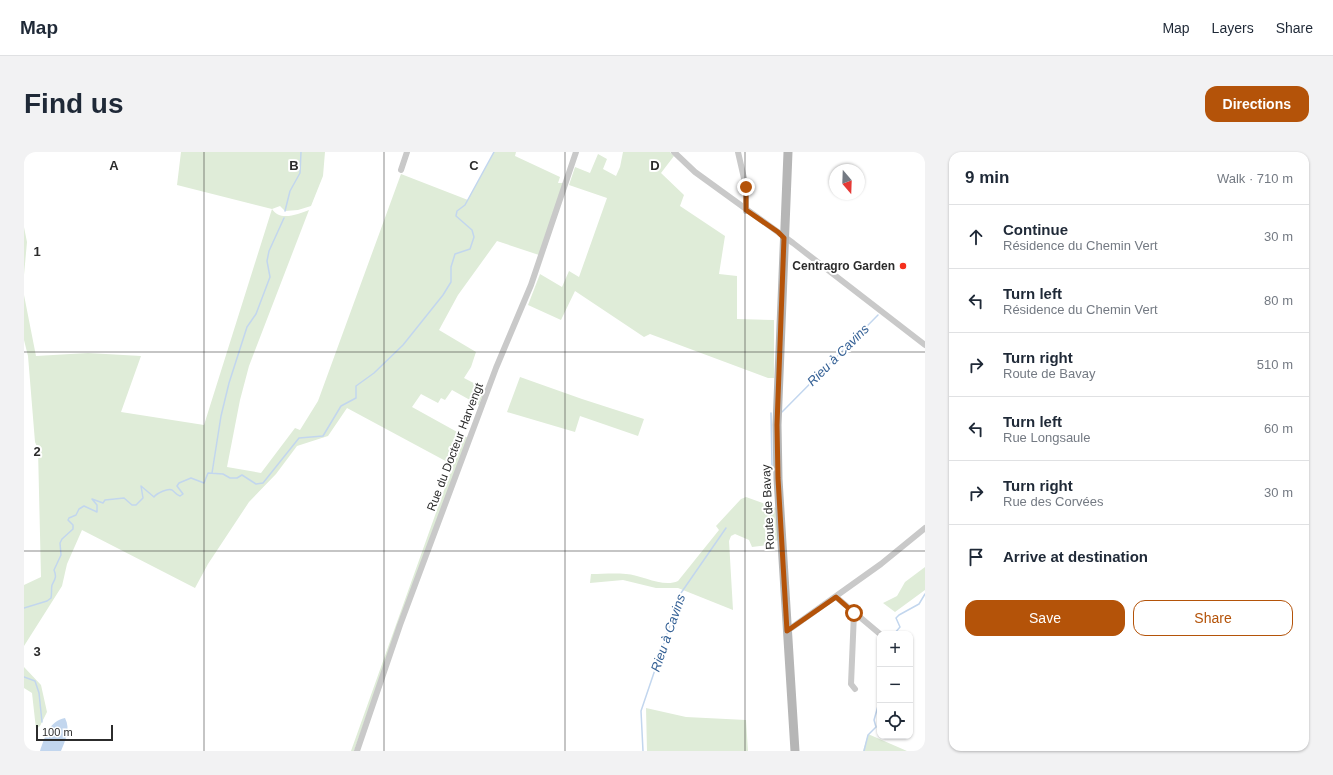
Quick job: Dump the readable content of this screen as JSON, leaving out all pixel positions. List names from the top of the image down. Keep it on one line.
{"streets":{"main road":["Route de Bavay"],"street":["Rue du Docteur Harvengt"]},"water":["Rieu à Cavins"],"places":["Centragro Garden"],"scale_bar":"100 m","north":"bottom","page":{"header":"Map","nav":["Map","Layers","Share"],"buttons":["Directions",["Save","Share"]],"title":"Find us","heading":["9 min","Walk · 710 m"],"list":[["Continue","Résidence du Chemin Vert","30 m"],["Turn left","Résidence du Chemin Vert","80 m"],["Turn right","Route de Bavay","510 m"],["Turn left","Rue Longsaule","60 m"],["Turn right","Rue des Corvées","30 m"],"Arrive at destination"],"map_buttons":["+","−"],"scale":"100 m"},"grid":{"columns":["A","B","C","D"],"rows":["1","2","3"]}}
